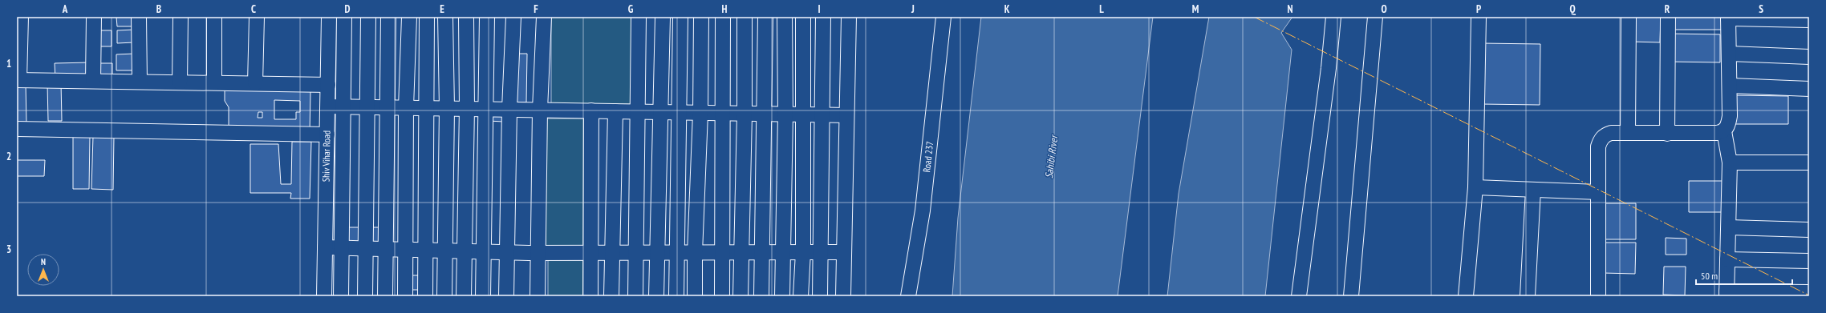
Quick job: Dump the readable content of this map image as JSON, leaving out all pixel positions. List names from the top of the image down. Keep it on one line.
{"streets":{"street":["Shiv Vihar Road","Road 237"]},"water":["Sahibi River"],"scale_bar":"50 m","north":"top","grid":{"columns":["A","B","C","D","E","F","G","H","I","J","K","L","M","N","O","P","Q","R","S"],"rows":["1","2","3"]}}
